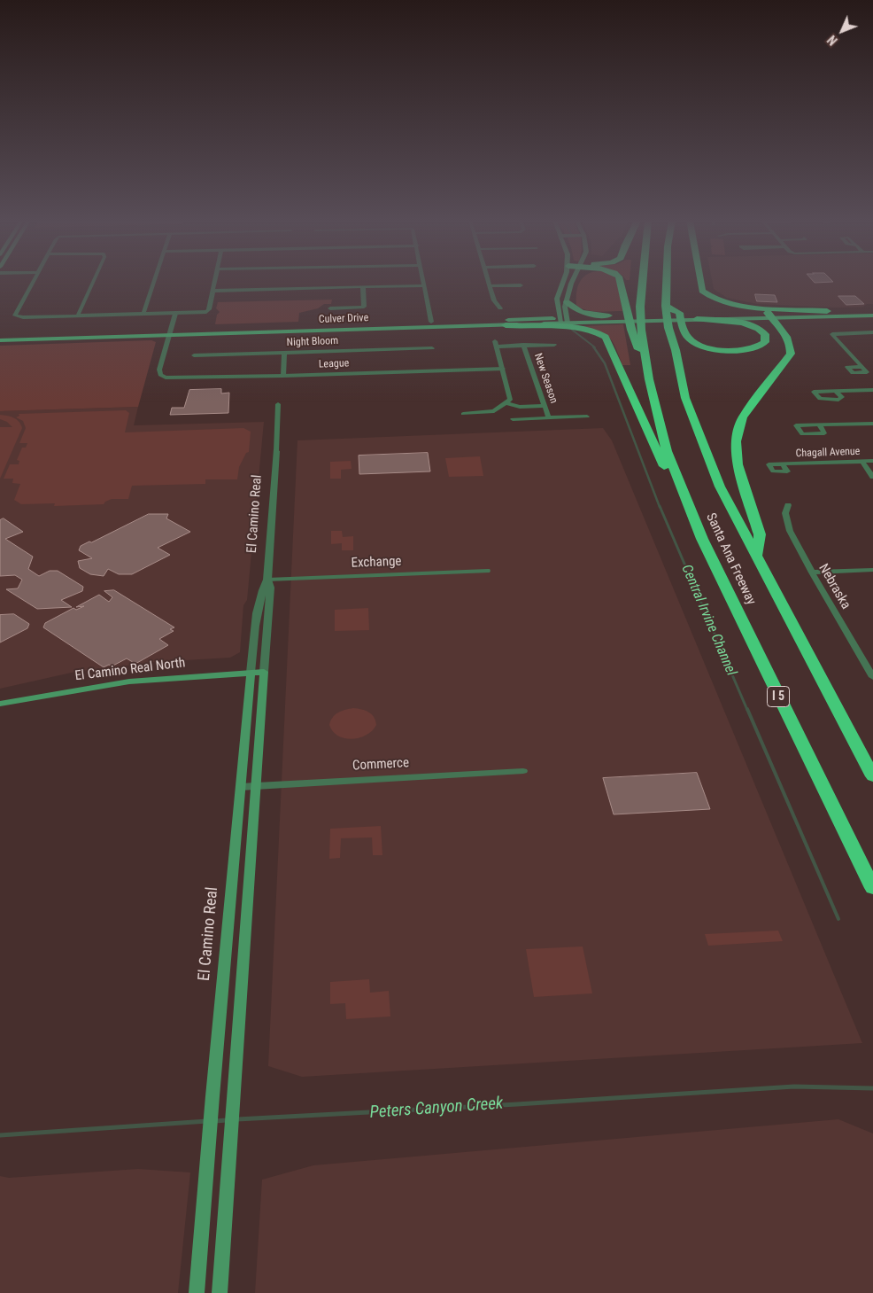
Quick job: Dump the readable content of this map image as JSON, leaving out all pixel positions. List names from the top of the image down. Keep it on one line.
{"streets":{"highway":["Santa Ana Freeway","I 5"],"main road":["Culver Drive","El Camino Real","El Camino Real North"],"street":["Night Bloom","League","New Season","Chagall Avenue","Exchange","Nebraska","Commerce"]},"crossings":[["Culver Drive","League"],["League","New Season"],["El Camino Real","Exchange"],["El Camino Real","El Camino Real North"],["El Camino Real","Commerce"]],"water":["Central Irvine Channel","Peters Canyon Creek"],"north":"bottom left"}
